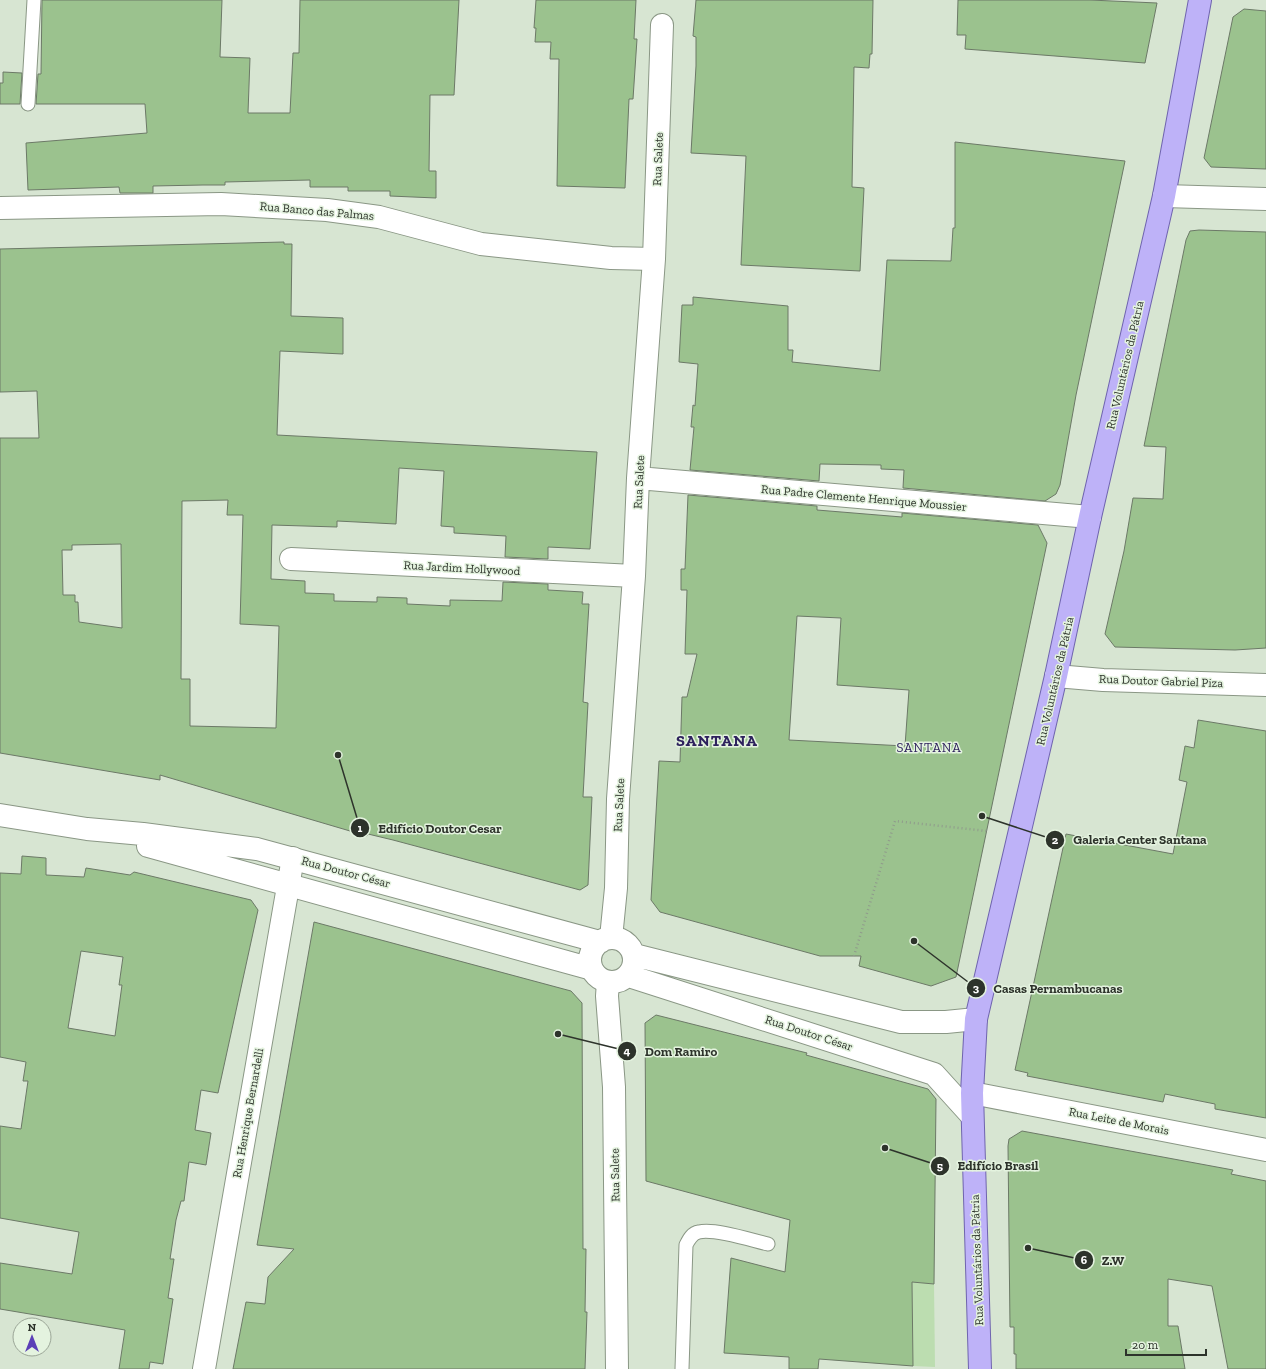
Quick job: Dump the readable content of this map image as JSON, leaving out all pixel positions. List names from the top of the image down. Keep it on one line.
{"streets":{"main road":["Rua Voluntários da Pátria"],"street":["Rua Salete","Rua Banco das Palmas","Rua Padre Clemente Henrique Moussier","Rua Jardim Hollywood","Rua Doutor Gabriel Piza","Rua Doutor César","Rua Henrique Bernardelli","Rua Leite de Morais"]},"crossings":[["Rua Salete","Rua Banco das Palmas"],["Rua Salete","Rua Padre Clemente Henrique Moussier"],["Rua Salete","Rua Jardim Hollywood"],["Rua Salete","Rua Doutor César"],["Rua Voluntários da Pátria","Rua Padre Clemente Henrique Moussier"],["Rua Voluntários da Pátria","Rua Doutor Gabriel Piza"],["Rua Voluntários da Pátria","Rua Doutor César"],["Rua Voluntários da Pátria","Rua Leite de Morais"],["Rua Doutor César","Rua Henrique Bernardelli"]],"districts":["SANTANA","SANTANA"],"places":["Edifício Doutor Cesar","Galeria Center Santana","Casas Pernambucanas","Dom Ramiro","Edifício Brasil","Z.W"],"scale_bar":"20 m","north":"top"}
